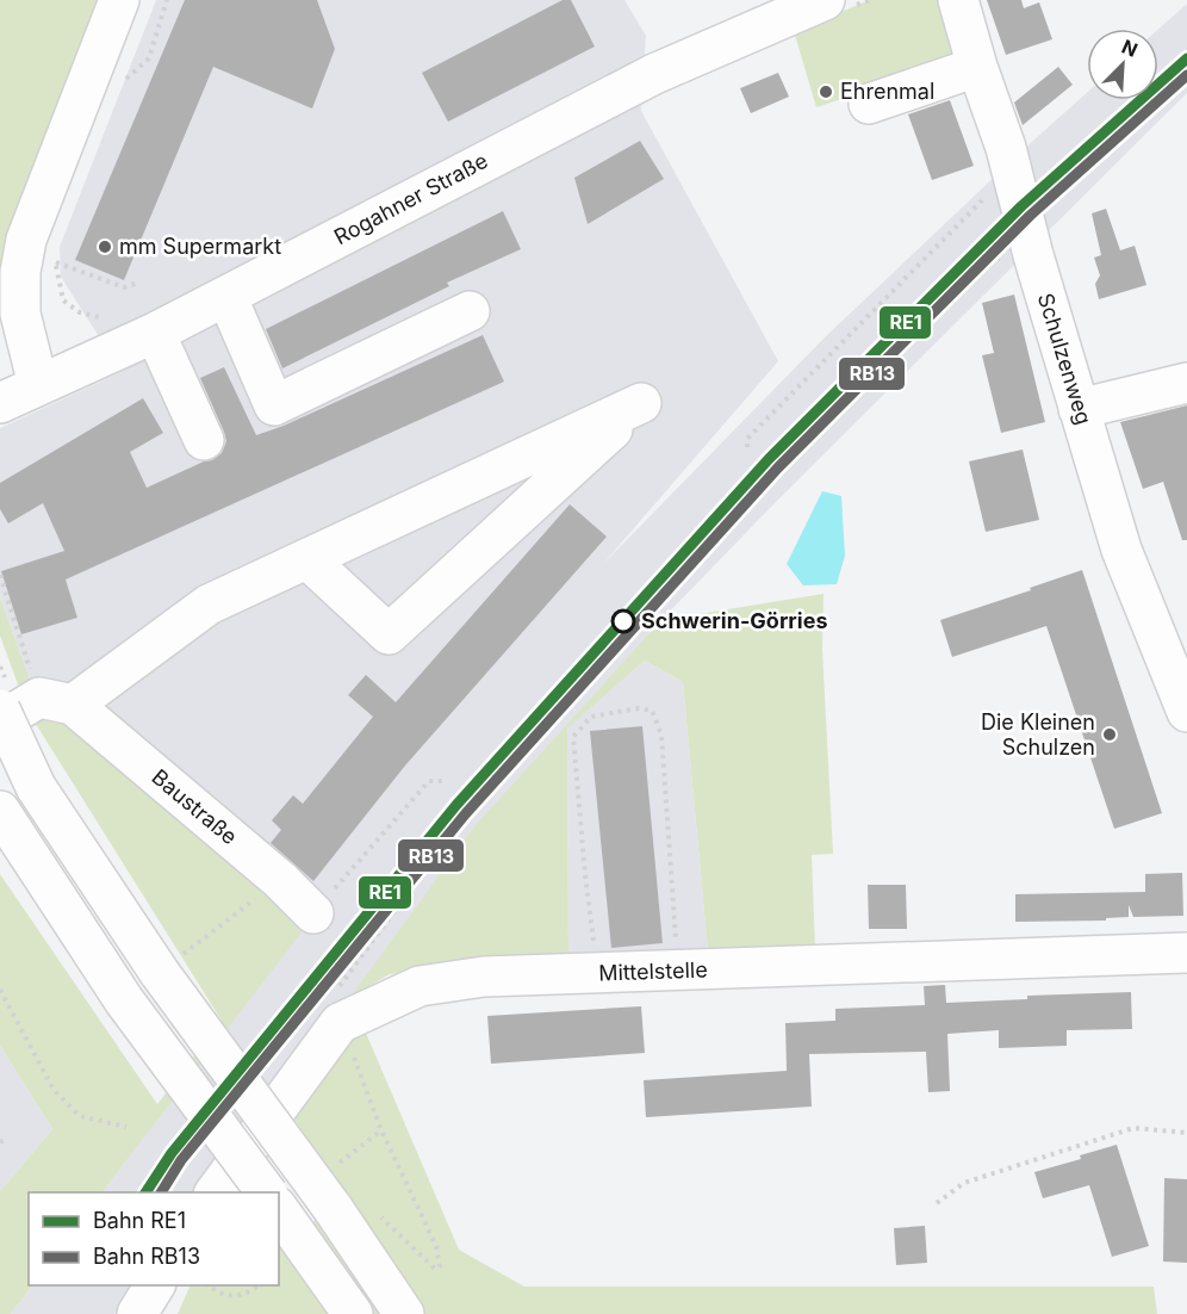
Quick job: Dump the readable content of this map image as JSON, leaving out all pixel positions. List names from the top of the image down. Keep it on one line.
{"streets":{"main road":["Rogahner Straße","Schulzenweg","Baustraße","Mittelstelle"]},"places":["Ehrenmal","mm Supermarkt","Schwerin-Görries","Die Kleinen Schulzen"],"lines":["rail line RE1","rail line RB13"],"legend":["Bahn RE1","Bahn RB13"],"north":"top right"}
